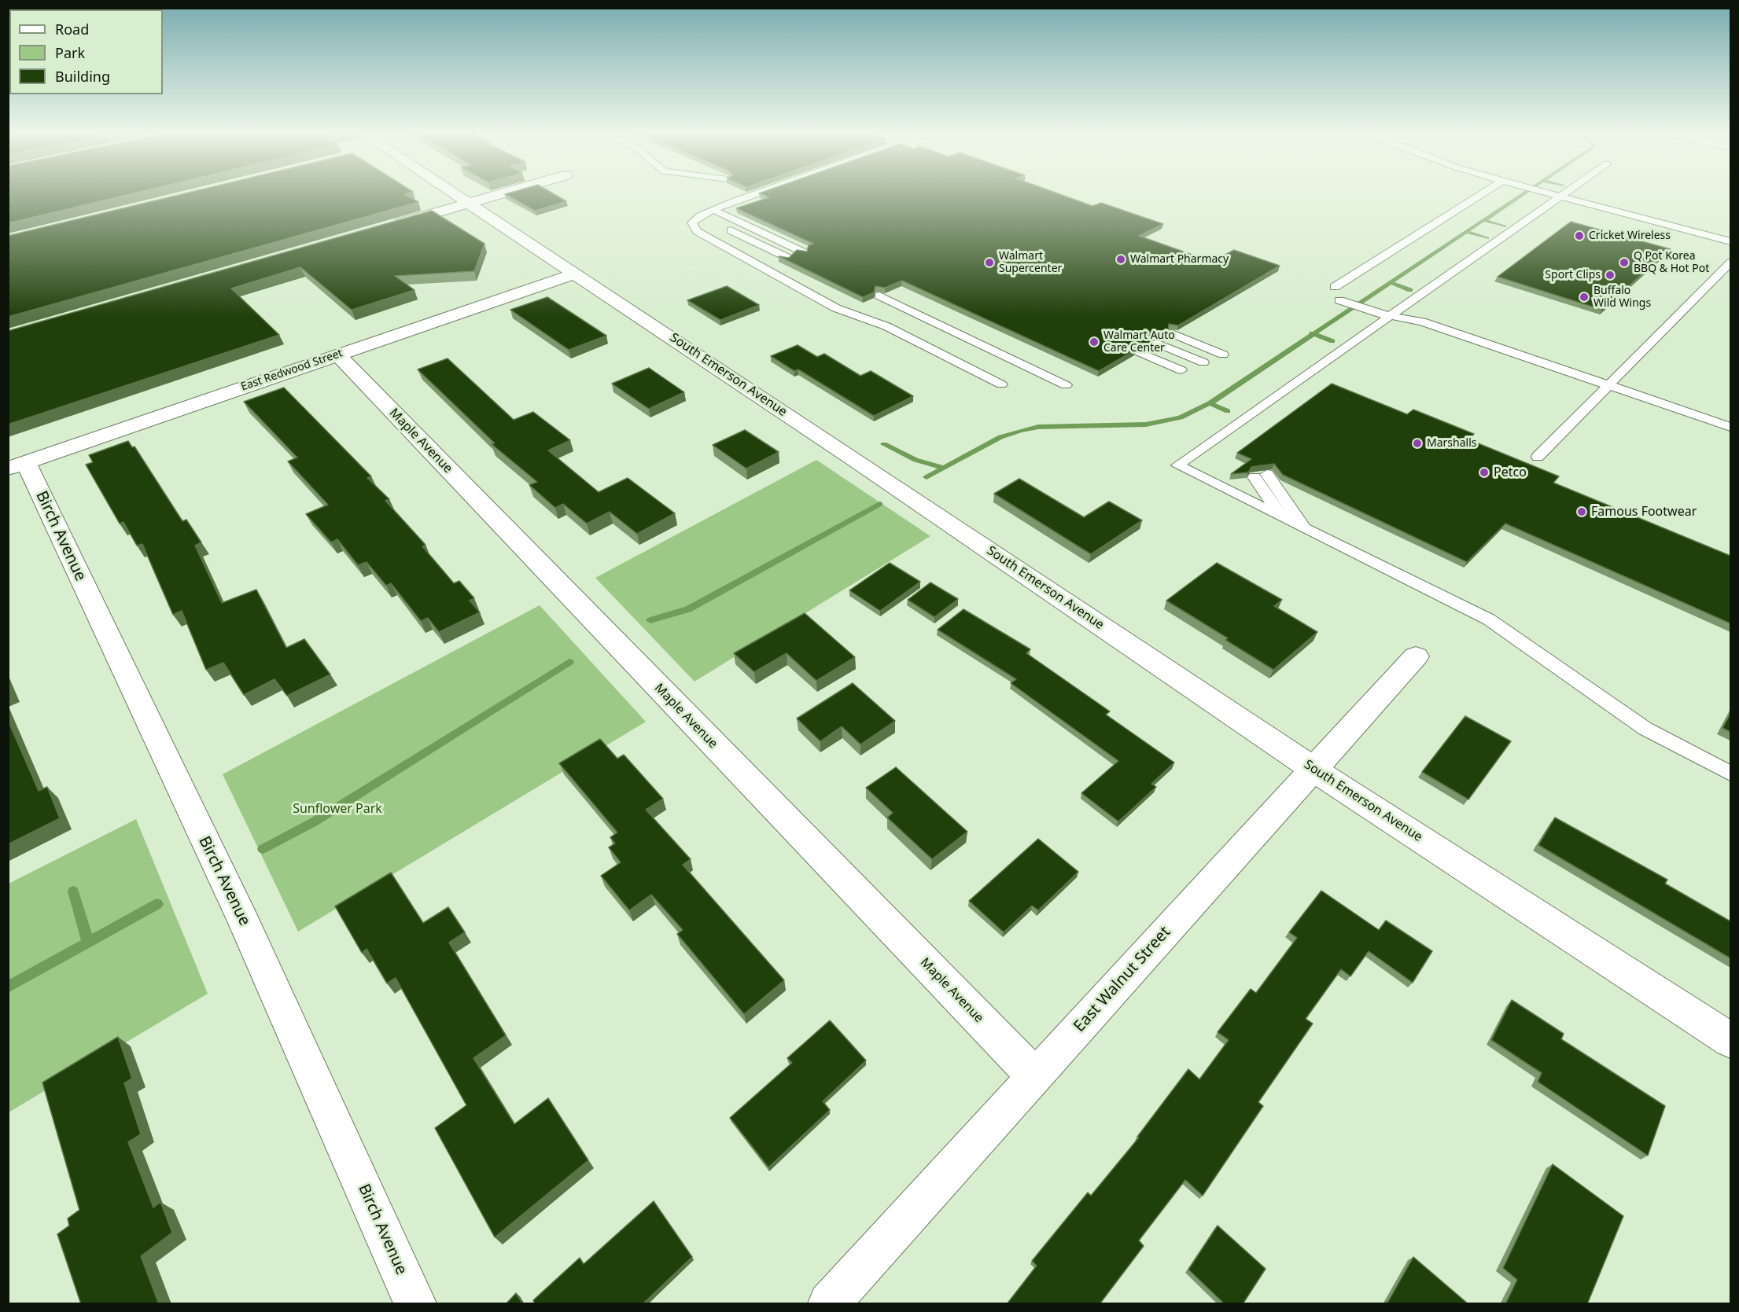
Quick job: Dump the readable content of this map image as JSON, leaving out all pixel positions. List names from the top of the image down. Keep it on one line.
{"streets":{"main road":["East Redwood Street","South Emerson Avenue","Maple Avenue","Birch Avenue","East Walnut Street"]},"crossings":[["East Redwood Street","South Emerson Avenue"],["East Redwood Street","Maple Avenue"],["East Redwood Street","Birch Avenue"],["South Emerson Avenue","East Walnut Street"],["Maple Avenue","East Walnut Street"]],"parks":["Sunflower Park"],"places":["Cricket Wireless","Walmart Pharmacy","Walmart Supercenter","Q Pot Korea BBQ & Hot Pot","Sport Clips","Buffalo Wild Wings","Walmart Auto Care Center","Marshalls","Petco","Famous Footwear"],"legend":["Road","Park","Building"]}
